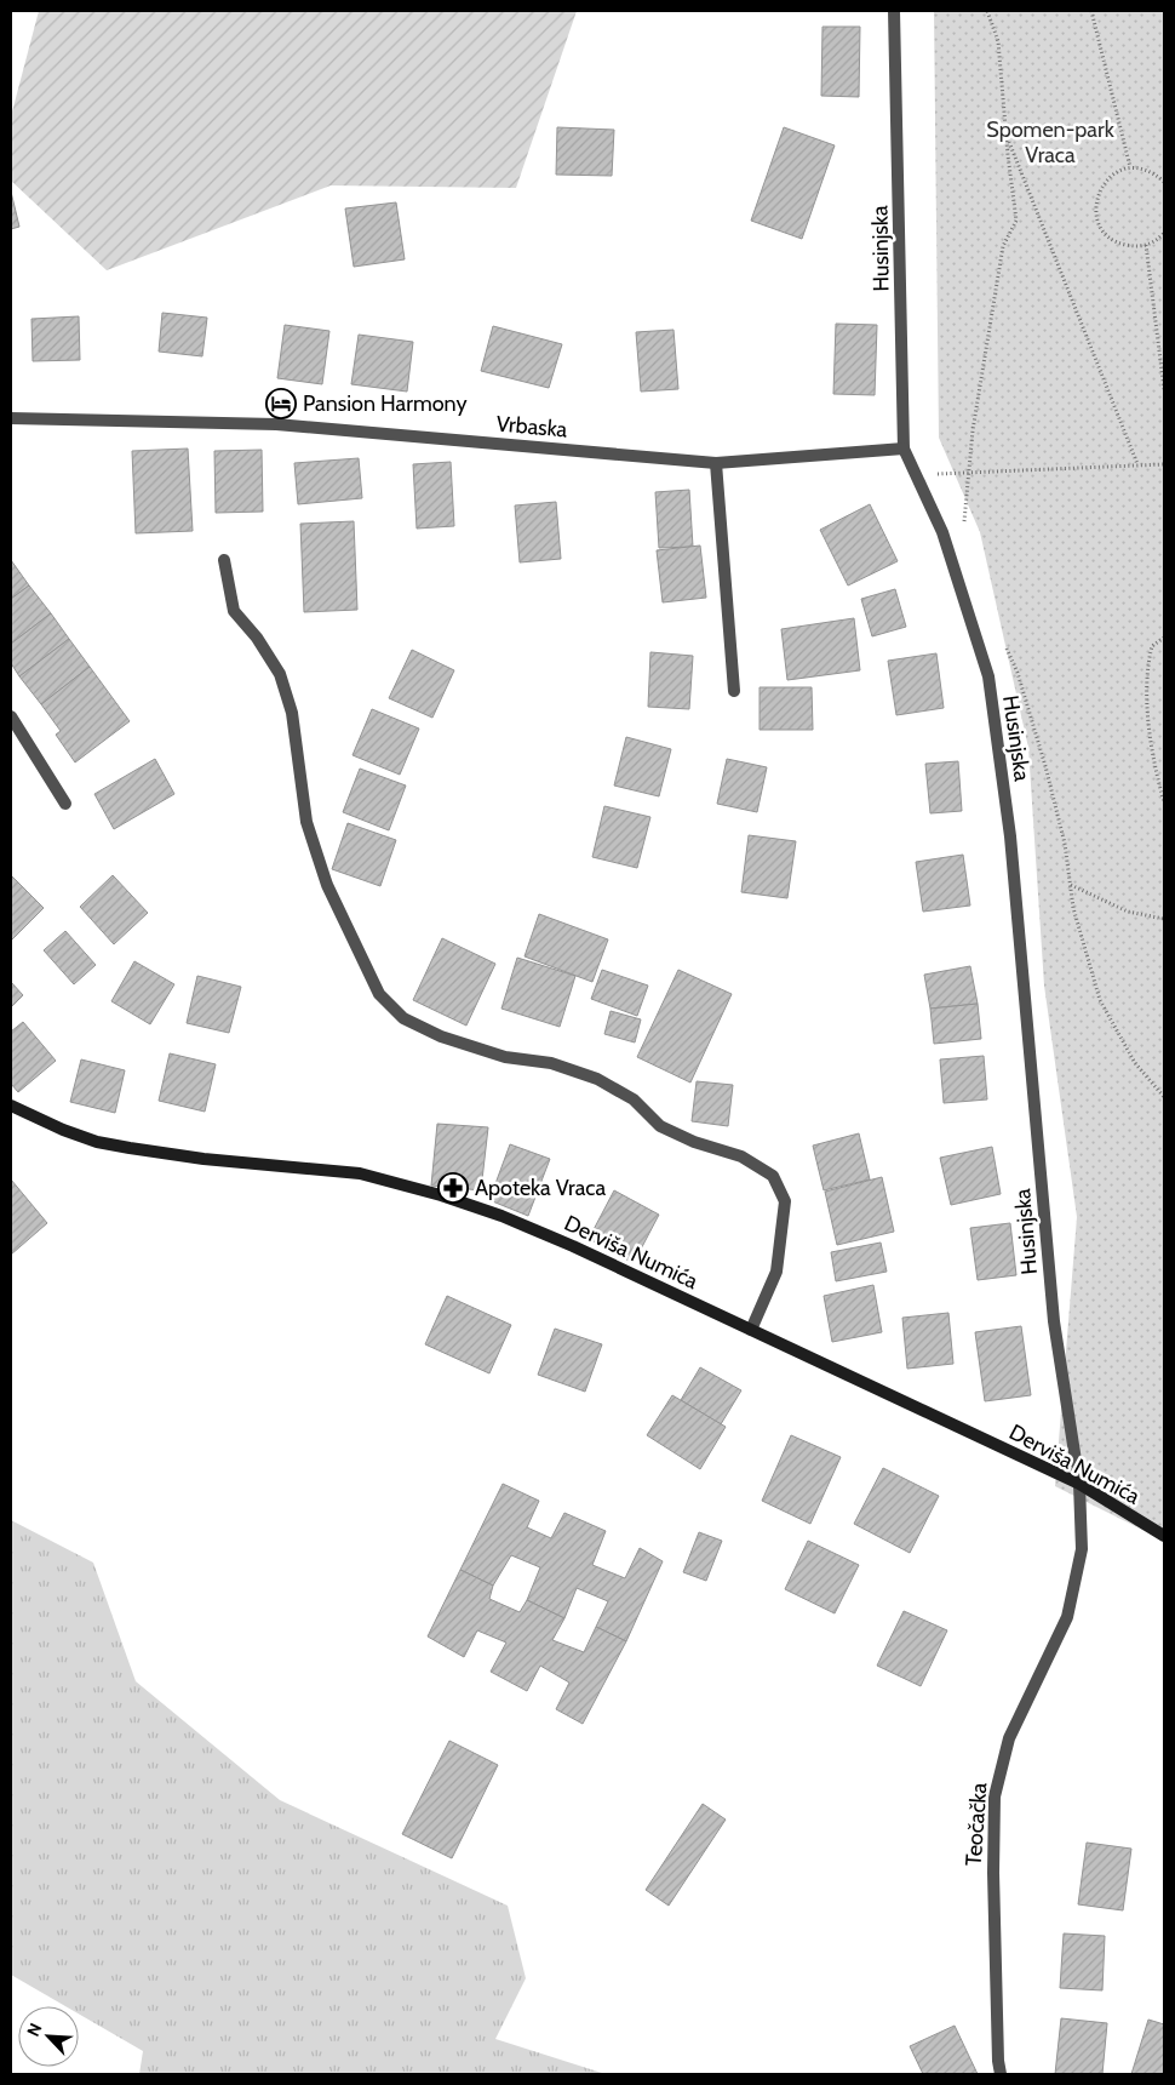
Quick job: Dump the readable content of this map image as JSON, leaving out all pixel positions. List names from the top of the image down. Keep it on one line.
{"streets":{"main road":["Derviša Numića"],"street":["Husinjska","Vrbaska","Teočačka"]},"crossings":[["Husinjska","Vrbaska"],["Husinjska","Derviša Numića"],["Husinjska","Teočačka"],["Derviša Numića","Teočačka"]],"parks":["Spomen-park Vraca"],"places":{"hotel":["Pansion Harmony"],"pharmacy":["Apoteka Vraca"]},"north":"top left"}
